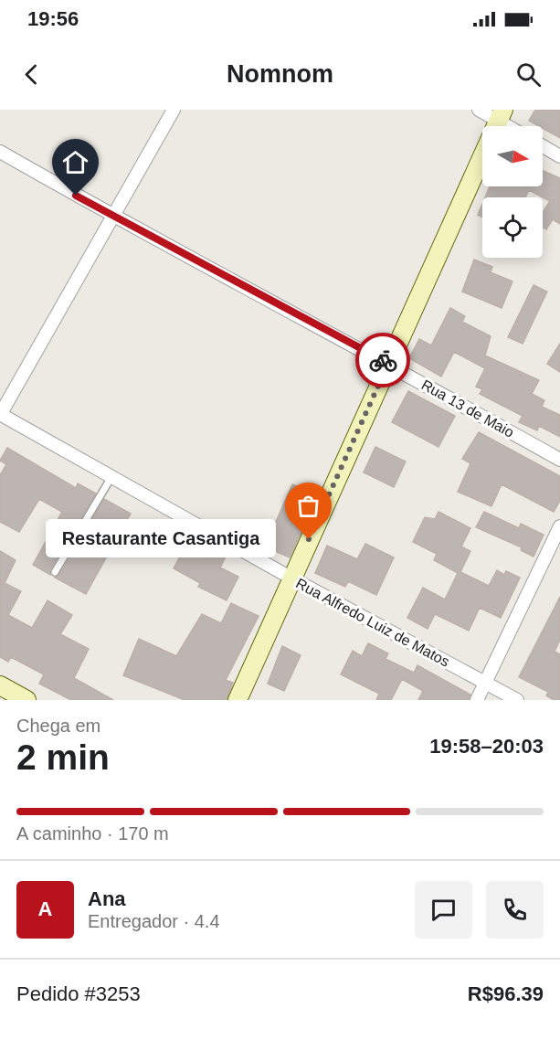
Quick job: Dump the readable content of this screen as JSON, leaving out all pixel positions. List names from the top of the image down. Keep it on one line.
{"streets":{"street":["Rua 13 de Maio","Rua Alfredo Luiz de Matos"]},"places":["Restaurante Casantiga"],"north":"right","page":{"status":"19:56","header":"Nomnom","bubble":"Restaurante Casantiga","heading":["2 min","Chega em","19:58–20:03"],"panel":["Ana","Entregador · 4.4","Pedido #3253","R$96.39"],"bar":"A caminho · 170 m","round":"A"}}
